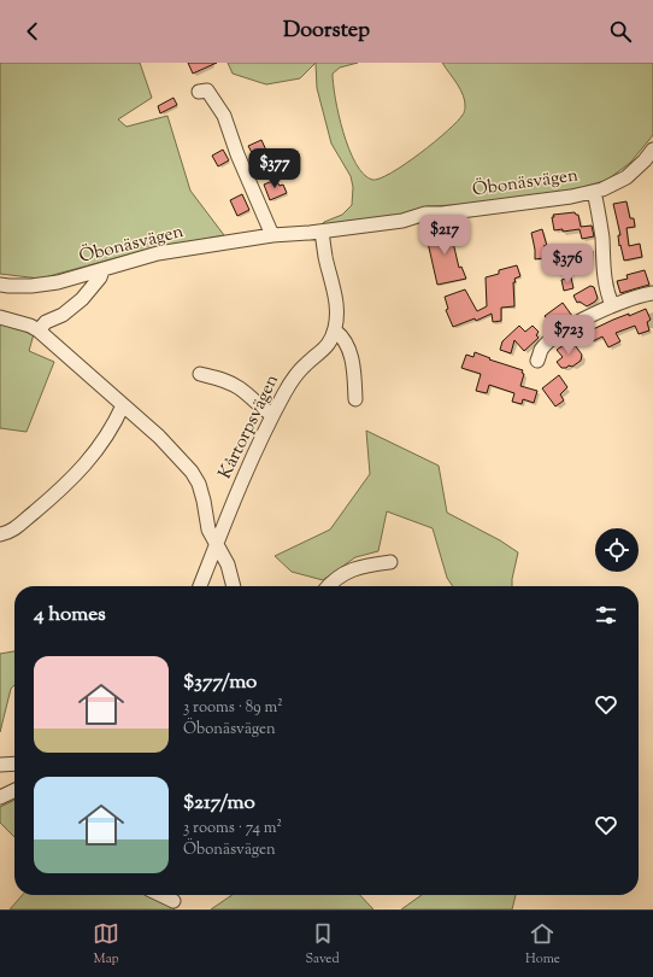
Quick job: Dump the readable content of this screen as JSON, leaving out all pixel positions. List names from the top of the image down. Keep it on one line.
{"streets":{"street":["Öbonäsvägen","Kårtorpsvägen"]},"crossings":[["Öbonäsvägen","Kårtorpsvägen"]],"page":{"header":"Doorstep","price":["$377","$217","$376","$723"],"heading":"4 homes","list":[{"name":"$377/mo","note":"3 rooms · 89 m² · Öbonäsvägen"},{"name":"$217/mo","note":"3 rooms · 74 m² · Öbonäsvägen"}],"tabs":["Map","Saved","Home"]}}
